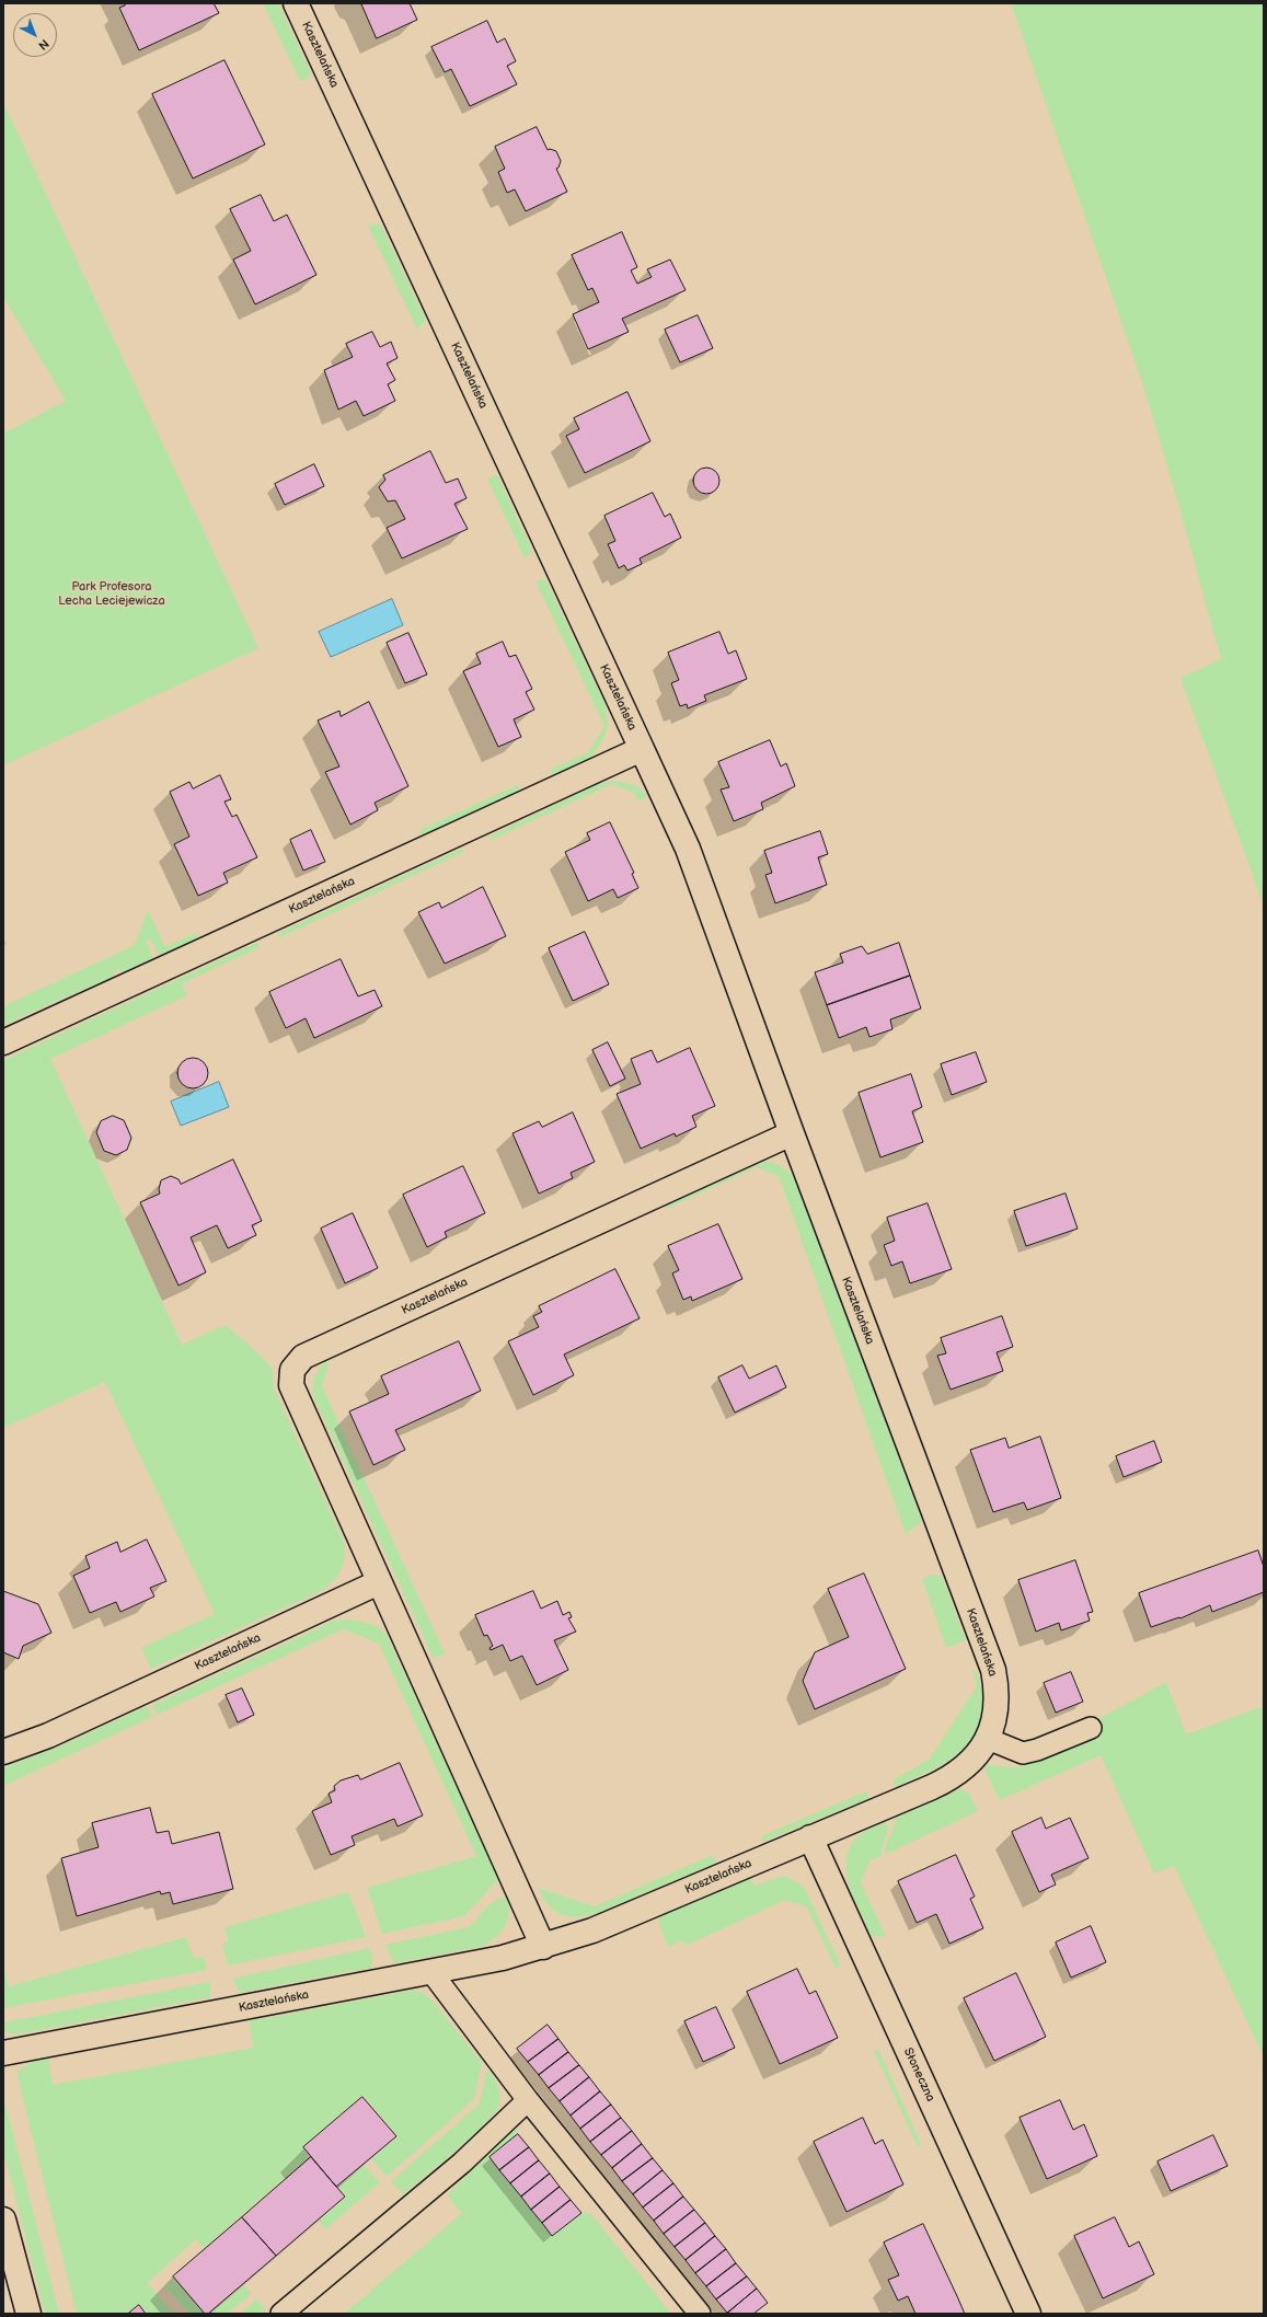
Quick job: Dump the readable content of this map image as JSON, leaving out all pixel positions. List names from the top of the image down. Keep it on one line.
{"streets":{"street":["Kasztelańska","Słoneczna"]},"crossings":[["Kasztelańska","Słoneczna"]],"parks":["Park Profesora Lecha Leciejewicza"],"north":"bottom right"}
